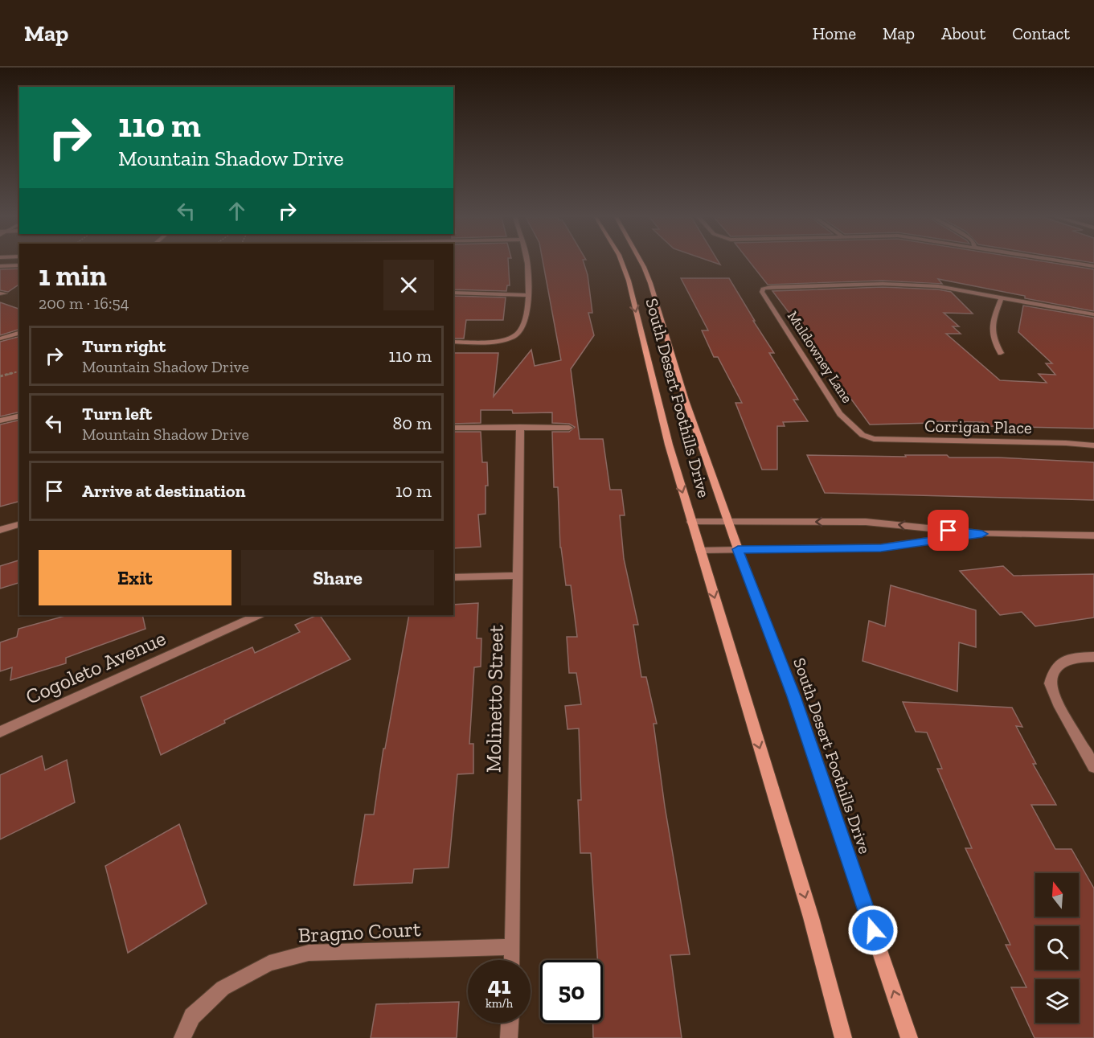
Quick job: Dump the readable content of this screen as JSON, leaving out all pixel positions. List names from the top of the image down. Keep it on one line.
{"streets":{"main road":["South Desert Foothills Drive"],"street":["Muldowney Lane","Corrigan Place","Cogoleto Avenue","Molinetto Street","Bragno Court"]},"crossings":[["Muldowney Lane","Corrigan Place"],["Molinetto Street","Bragno Court"]],"north":"top","page":{"header":"Map","nav":["Home","Map","About","Contact"],"turn":["110 m","Mountain Shadow Drive"],"heading":["1 min","200 m · 16:54"],"list":[{"name":"Turn right","note":"Mountain Shadow Drive","value":"110 m"},{"name":"Turn left","note":"Mountain Shadow Drive","value":"80 m"},{"name":"Arrive at destination","value":"10 m"}],"buttons":["Exit","Share"],"speed":"41 km/h","limit":"50"}}
